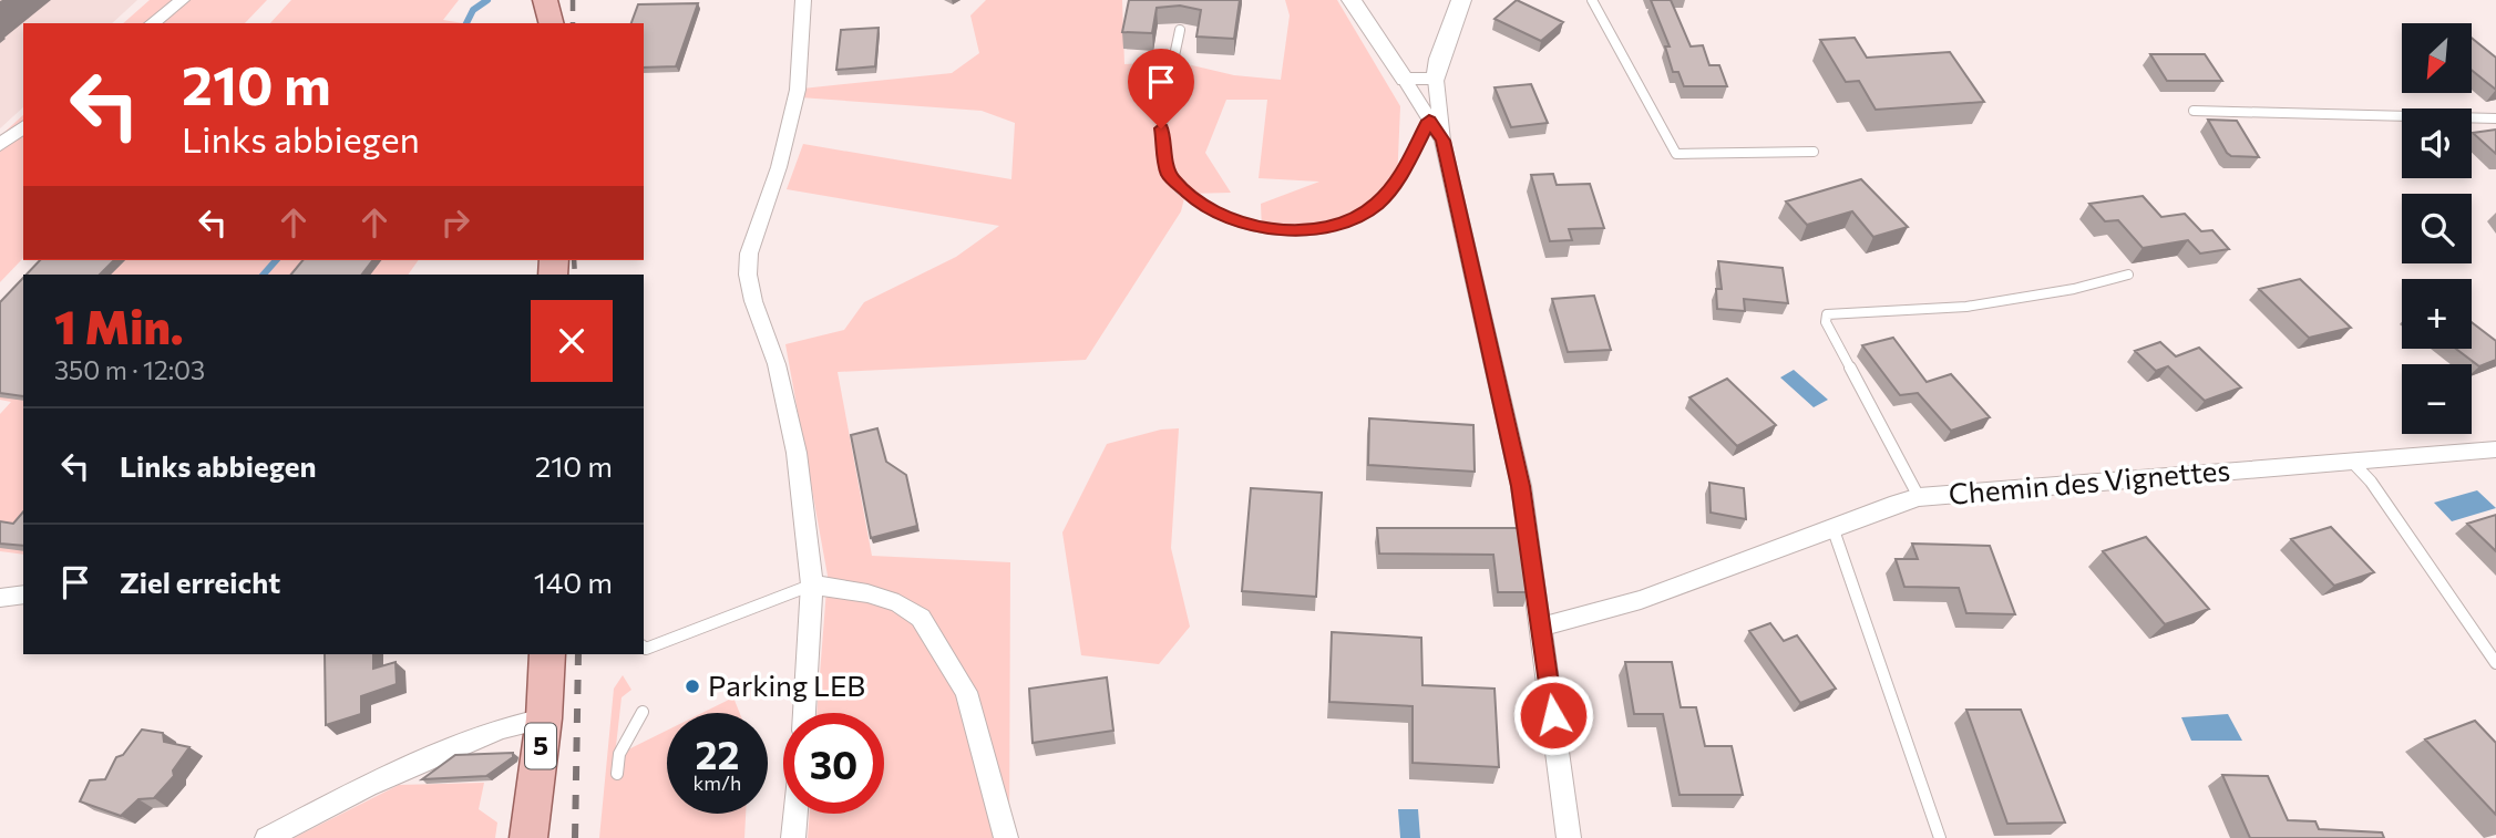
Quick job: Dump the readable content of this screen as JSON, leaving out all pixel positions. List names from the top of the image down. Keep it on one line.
{"streets":{"main road":["5"],"street":["Chemin des Vignettes"]},"places":["Parking LEB"],"north":"bottom left","page":{"map_buttons":["+","−"],"turn":["210 m","Links abbiegen"],"heading":["1 Min.","350 m · 12:03"],"list":[{"name":"Links abbiegen","value":"210 m"},{"name":"Ziel erreicht","value":"140 m"}],"speed":"22 km/h","limit":"30"}}
